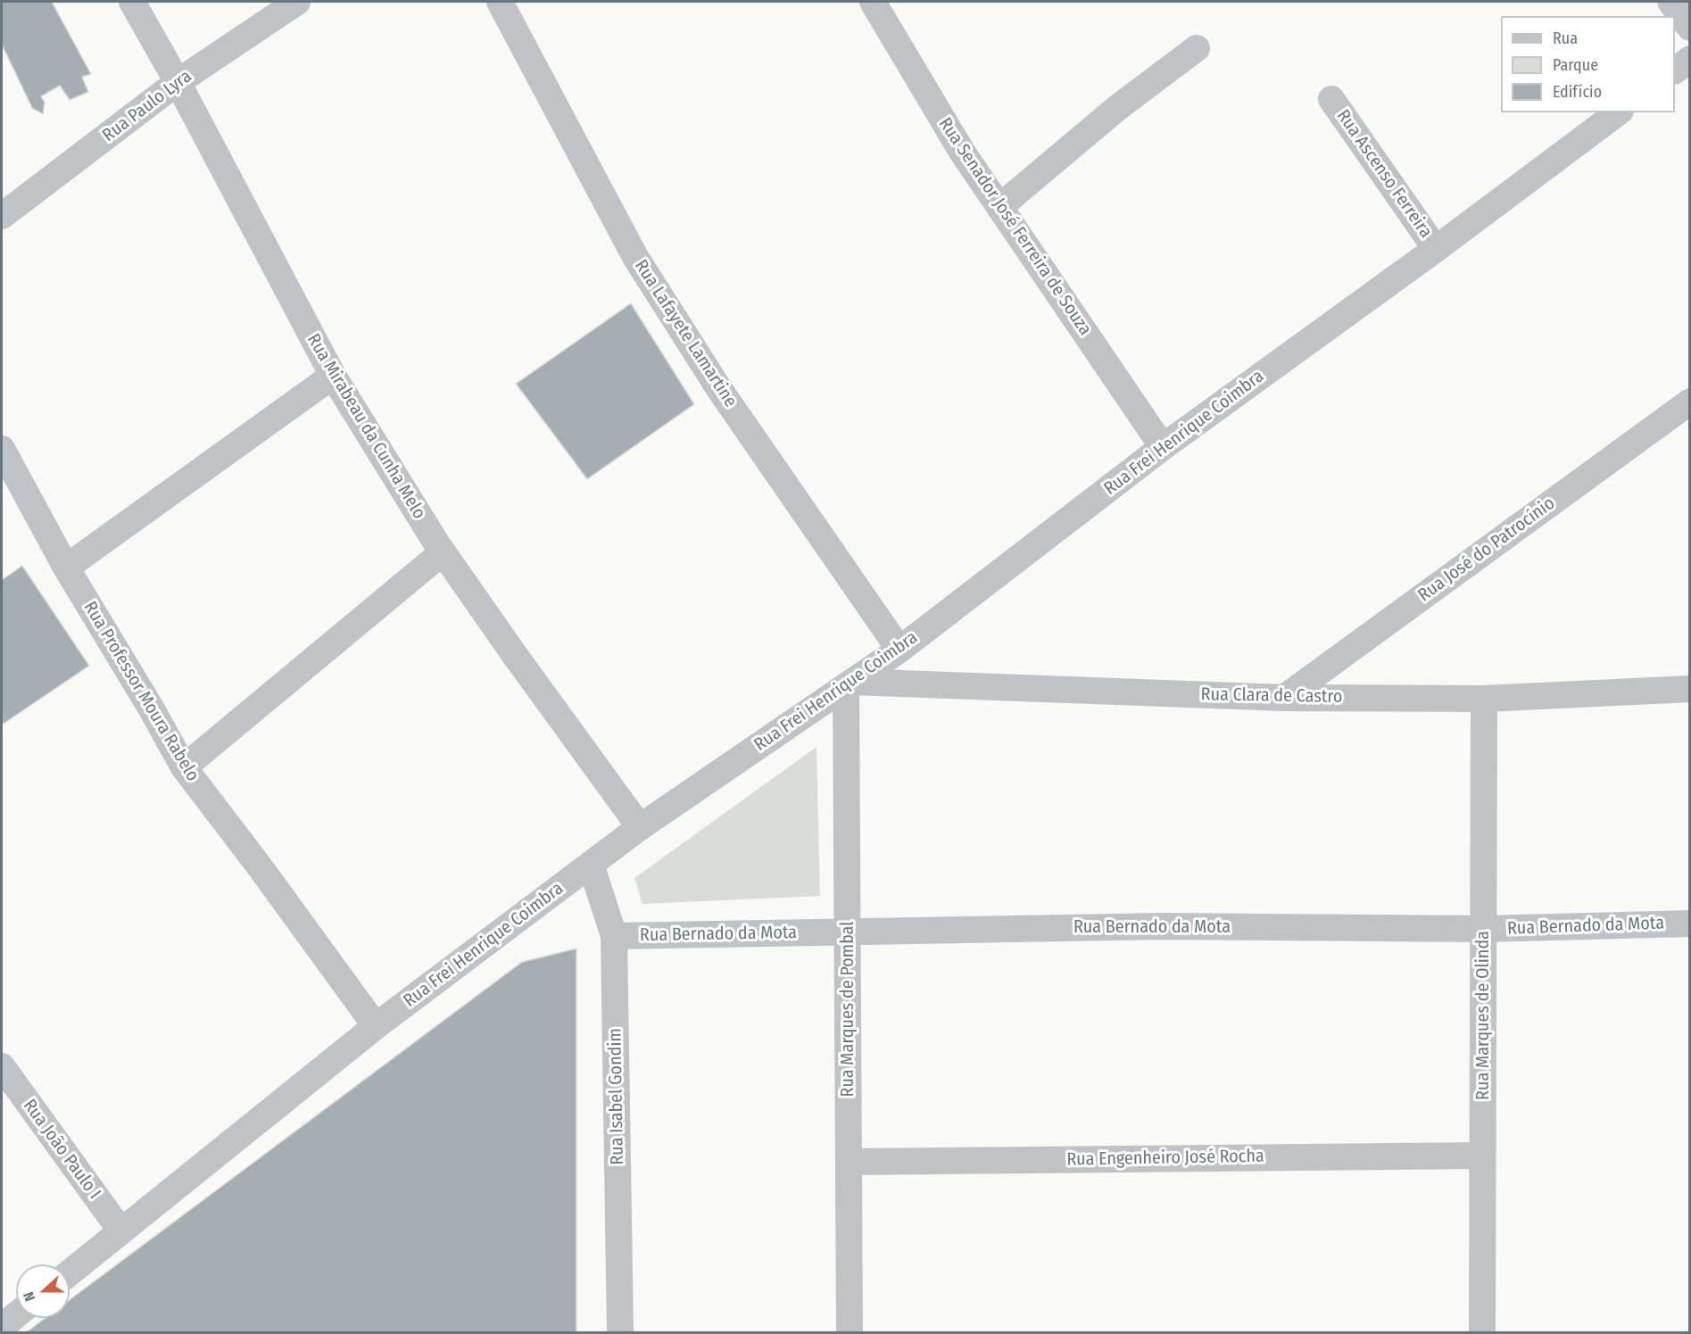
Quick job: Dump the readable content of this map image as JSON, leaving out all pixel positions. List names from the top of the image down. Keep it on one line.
{"streets":{"street":["Rua Paulo Lyra","Rua Ascenso Ferreira","Rua Senador José Ferreira de Souza","Rua Lafayete Lamartine","Rua Mirabeau da Cunha Melo","Rua Frei Henrique Coimbra","Rua José do Patrocínio","Rua Professor Moura Rabelo","Rua Clara de Castro","Rua Bernado da Mota","Rua Marques de Pombal","Rua Marques de Olinda","Rua Isabel Gondim","Rua João Paulo I","Rua Engenheiro José Rocha"]},"crossings":[["Rua Paulo Lyra","Rua Mirabeau da Cunha Melo"],["Rua Ascenso Ferreira","Rua Frei Henrique Coimbra"],["Rua Senador José Ferreira de Souza","Rua Frei Henrique Coimbra"],["Rua Lafayete Lamartine","Rua Frei Henrique Coimbra"],["Rua Mirabeau da Cunha Melo","Rua Frei Henrique Coimbra"],["Rua Frei Henrique Coimbra","Rua Professor Moura Rabelo"],["Rua Frei Henrique Coimbra","Rua Clara de Castro"],["Rua Frei Henrique Coimbra","Rua Marques de Pombal"],["Rua Frei Henrique Coimbra","Rua Isabel Gondim"],["Rua Frei Henrique Coimbra","Rua João Paulo I"],["Rua José do Patrocínio","Rua Clara de Castro"],["Rua Clara de Castro","Rua Marques de Pombal"],["Rua Clara de Castro","Rua Marques de Olinda"],["Rua Bernado da Mota","Rua Marques de Pombal"],["Rua Bernado da Mota","Rua Marques de Olinda"],["Rua Bernado da Mota","Rua Isabel Gondim"],["Rua Marques de Pombal","Rua Engenheiro José Rocha"],["Rua Marques de Olinda","Rua Engenheiro José Rocha"]],"legend":["Rua","Parque","Edifício"],"north":"left"}
